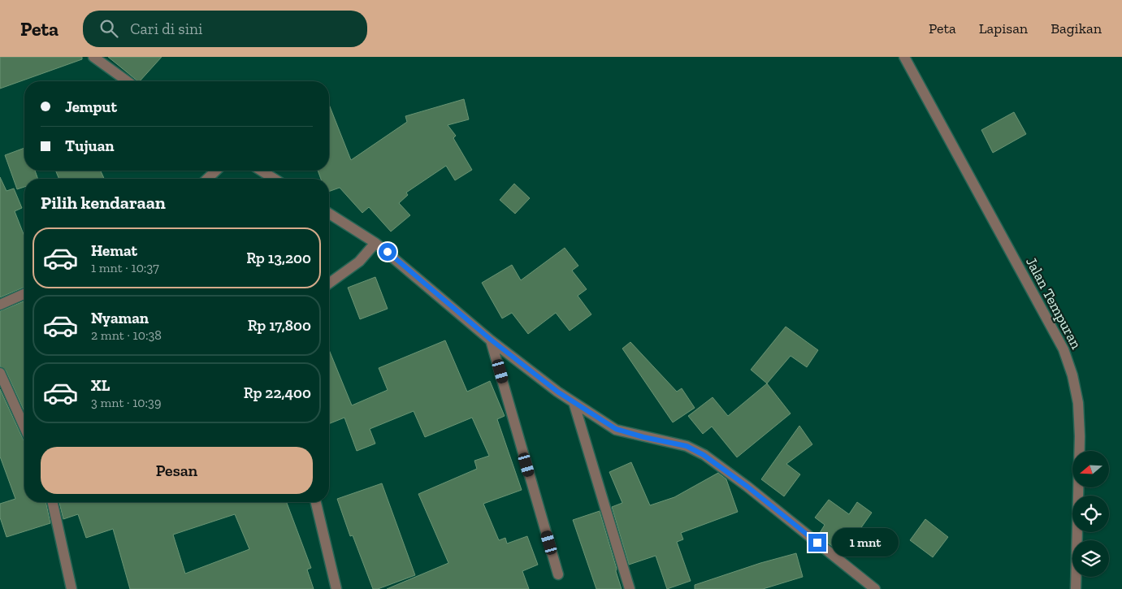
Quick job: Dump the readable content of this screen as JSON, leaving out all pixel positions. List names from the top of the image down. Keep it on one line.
{"streets":{"street":["Jalan Tempuran"]},"north":"left","page":{"header":"Peta","search":"Cari di sini","nav":["Peta","Lapisan","Bagikan"],"banner":["Jemput","Tujuan"],"heading":"Pilih kendaraan","list":[{"name":"Hemat","note":"1 mnt · 10:37","value":"Rp 13,200"},{"name":"Nyaman","note":"2 mnt · 10:38","value":"Rp 17,800"},{"name":"XL","note":"3 mnt · 10:39","value":"Rp 22,400"}],"buttons":"Pesan","bubble":"1 mnt"}}
